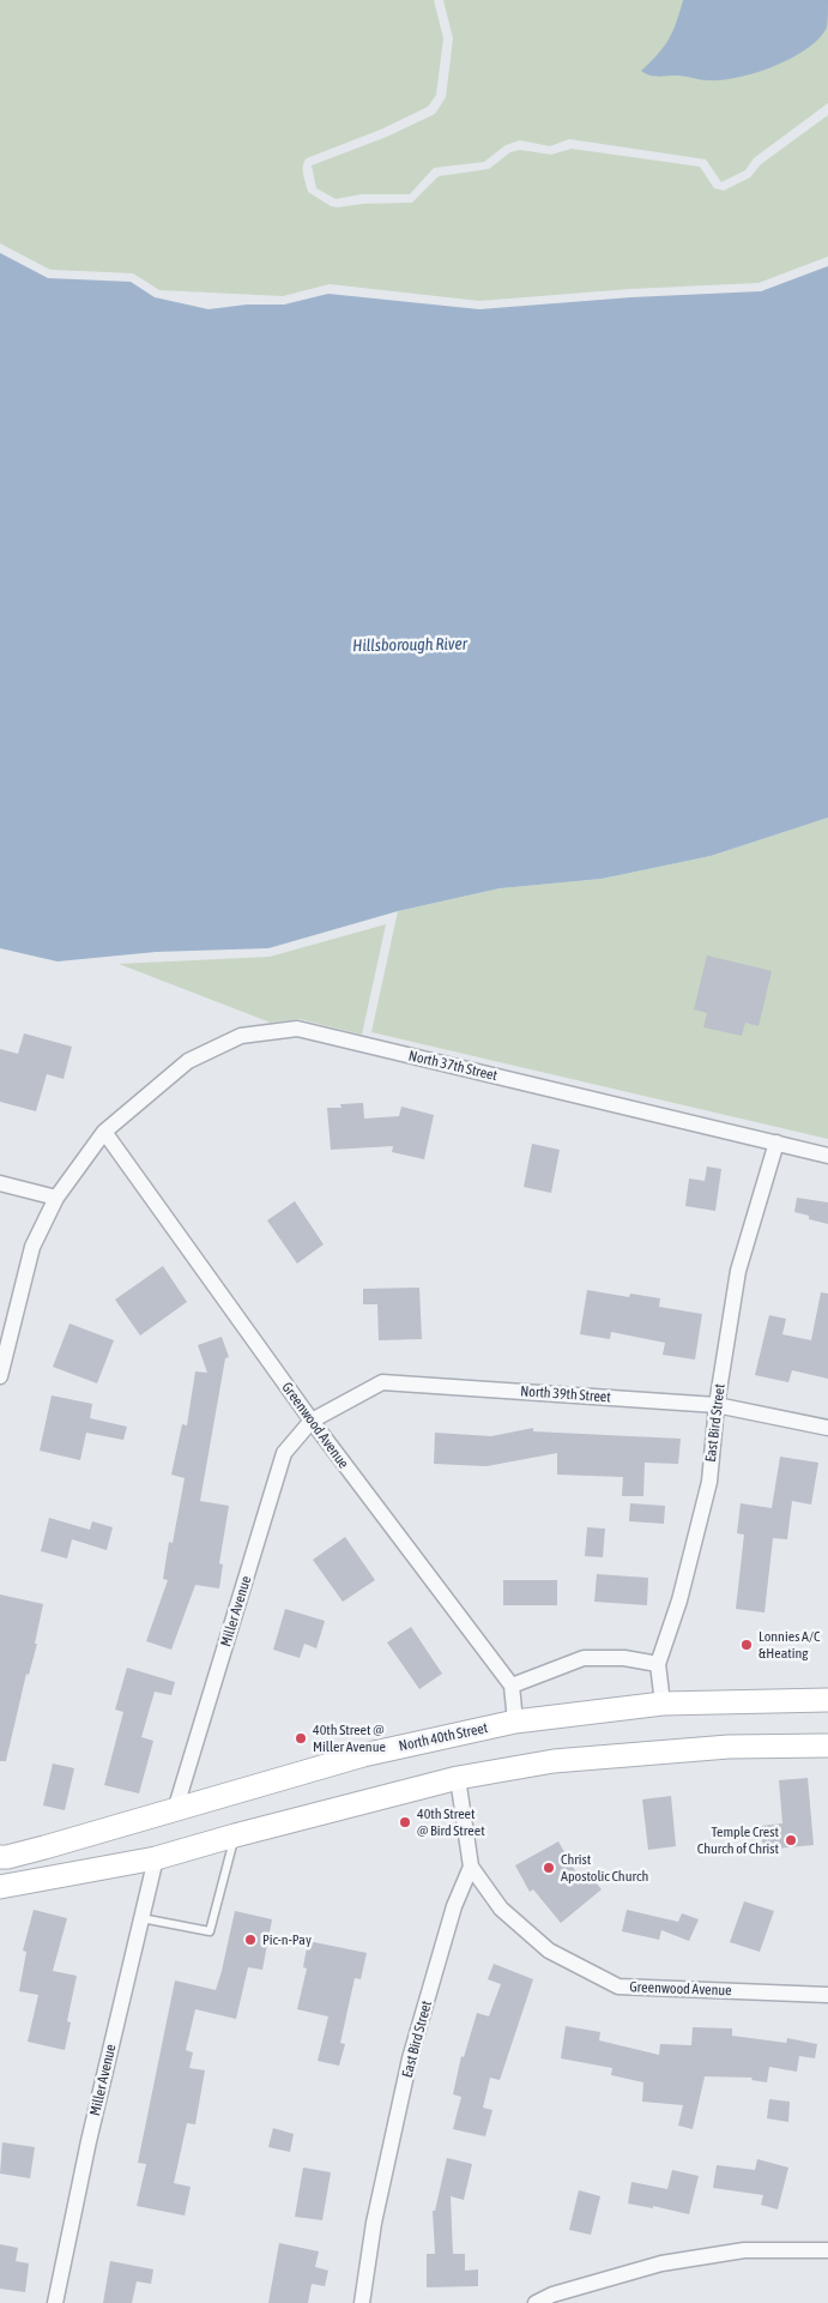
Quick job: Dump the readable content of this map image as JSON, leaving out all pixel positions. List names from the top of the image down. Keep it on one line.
{"streets":{"main road":["North 40th Street"],"street":["North 37th Street","North 39th Street","East Bird Street","Greenwood Avenue","Miller Avenue"]},"crossings":[["North 37th Street","East Bird Street"],["North 37th Street","Greenwood Avenue"],["North 39th Street","East Bird Street"],["North 39th Street","Greenwood Avenue"],["North 39th Street","Miller Avenue"],["East Bird Street","Greenwood Avenue"],["East Bird Street","North 40th Street"],["Greenwood Avenue","Miller Avenue"],["Miller Avenue","North 40th Street"]],"water":["Hillsborough River"],"places":["Lonnies A/C &Heating","40th Street @ Miller Avenue","40th Street @ Bird Street","Temple Crest Church of Christ","Christ Apostolic Church","Pic-n-Pay"]}
